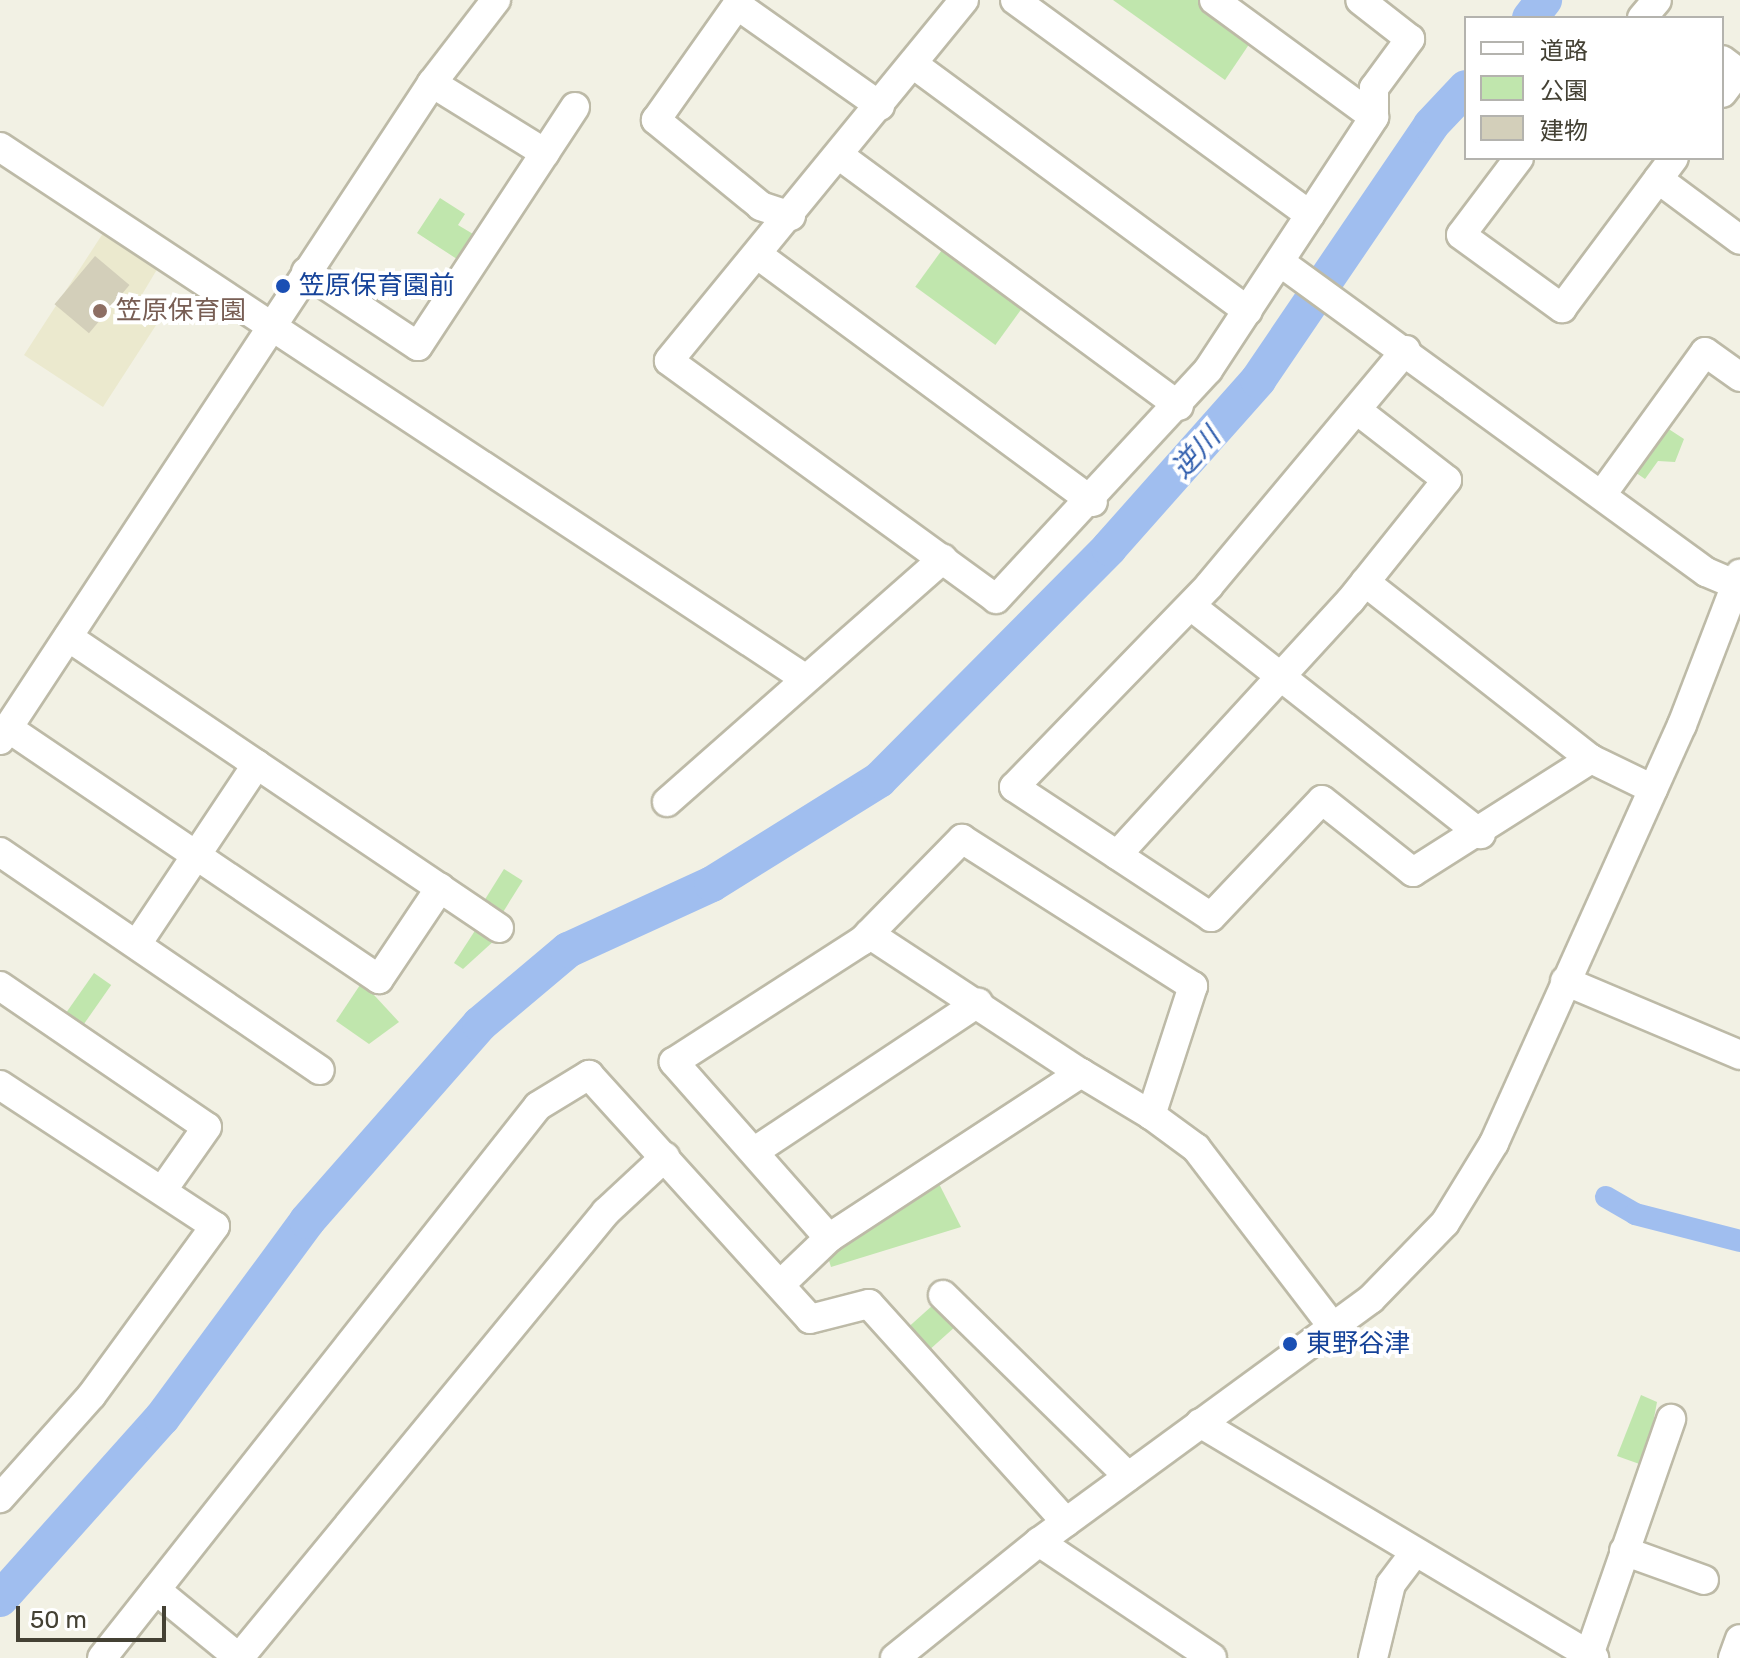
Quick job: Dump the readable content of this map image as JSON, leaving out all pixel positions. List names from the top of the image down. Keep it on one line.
{"water":["逆川"],"places":["笠原保育園前","笠原保育園","東野谷津"],"legend":["道路","公園","建物"],"scale_bar":"50 m"}
